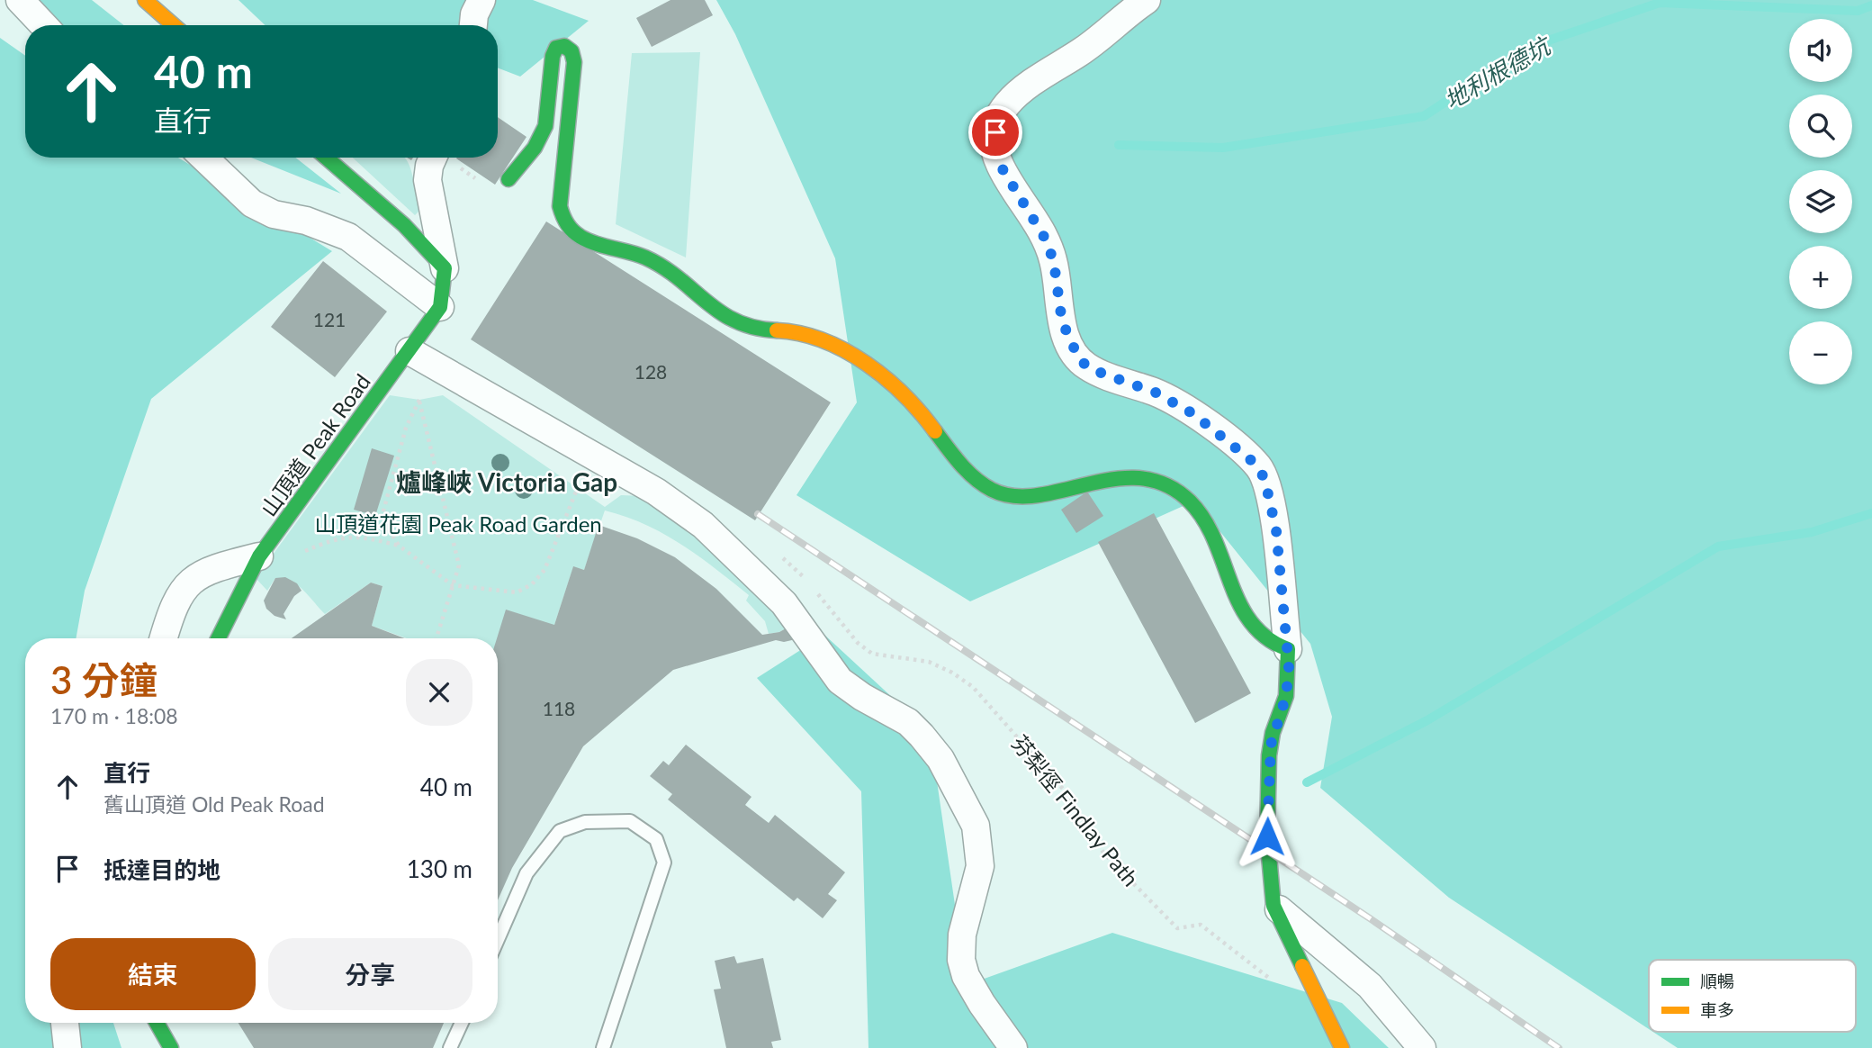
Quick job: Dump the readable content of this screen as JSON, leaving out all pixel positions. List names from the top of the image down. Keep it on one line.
{"streets":{"street":["山頂道 Peak Road"],"path":["芬梨徑 Findlay Path"]},"districts":["爐峰峽 Victoria Gap"],"water":["地利根德坑"],"parks":["山頂道花園 Peak Road Garden"],"house_numbers":["121","128","118"],"legend":["順暢","車多"],"page":{"map_buttons":["+","−"],"turn":["40 m","直行"],"heading":["3 分鐘","170 m · 18:08"],"list":[{"name":"直行","note":"舊山頂道 Old Peak Road","value":"40 m"},{"name":"抵達目的地","value":"130 m"}],"buttons":["結束","分享"]}}
